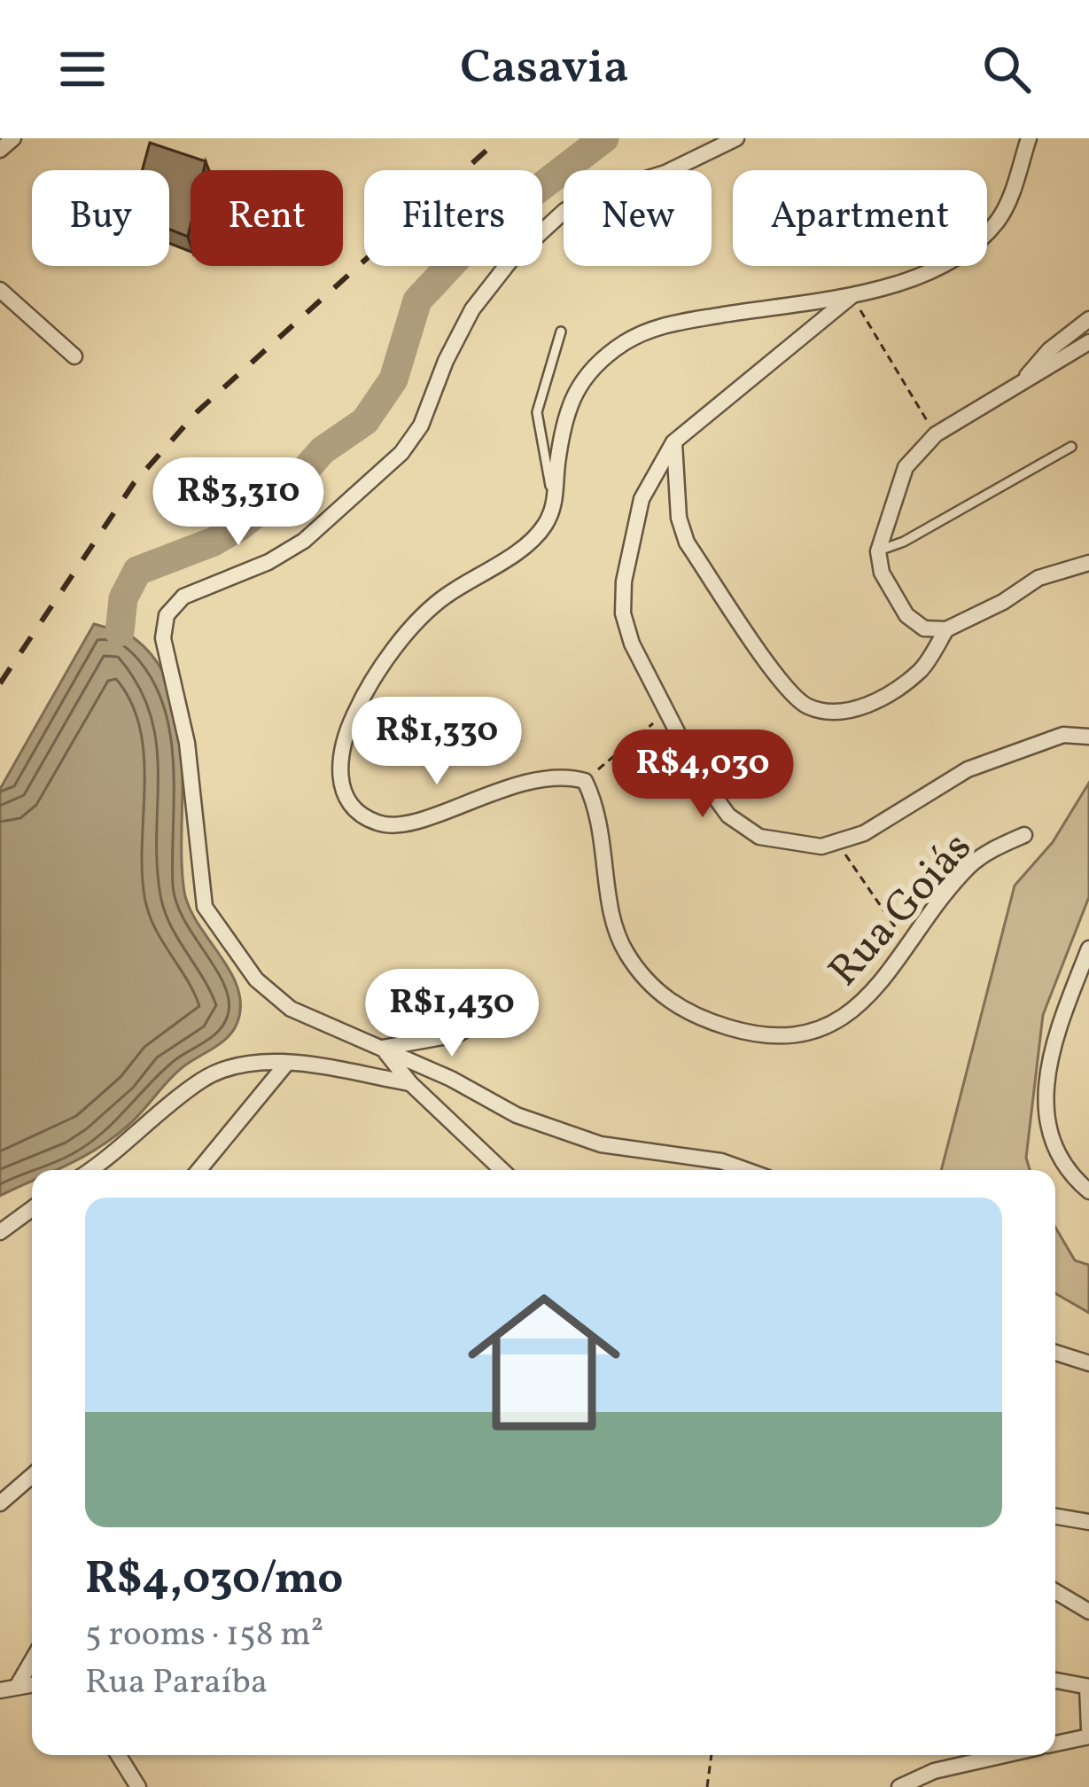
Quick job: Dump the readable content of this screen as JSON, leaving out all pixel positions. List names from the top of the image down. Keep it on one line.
{"streets":{"street":["Rua Goiás"]},"page":{"header":"Casavia","chip":["Buy","Rent","Filters","New","Apartment"],"price":["R$3,310","R$1,330","R$4,030","R$1,430"],"list":[{"name":"R$4,030/mo","note":"5 rooms · 158 m² · Rua Paraíba"}]}}
